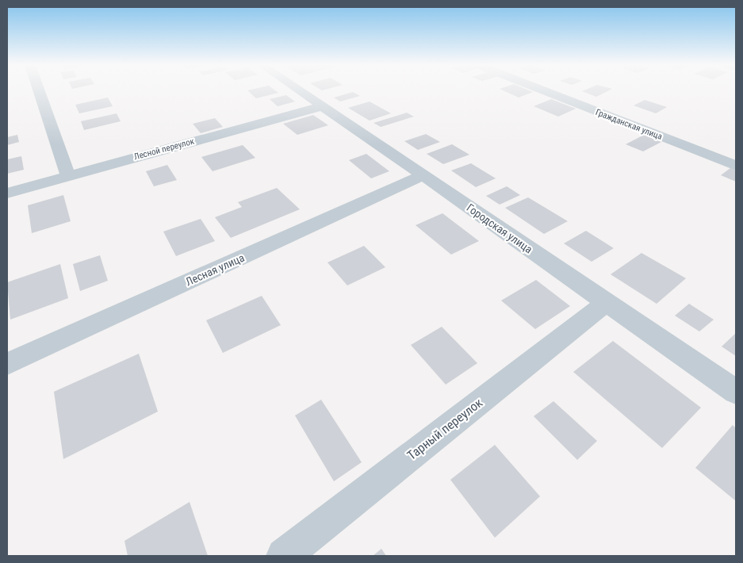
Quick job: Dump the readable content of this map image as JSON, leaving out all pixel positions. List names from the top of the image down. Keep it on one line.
{"streets":{"street":["Гражданская улица","Лесной переулок","Городская улица","Лесная улица","Тарный переулок"]},"crossings":[["Лесной переулок","Городская улица"],["Городская улица","Лесная улица"],["Городская улица","Тарный переулок"]]}
